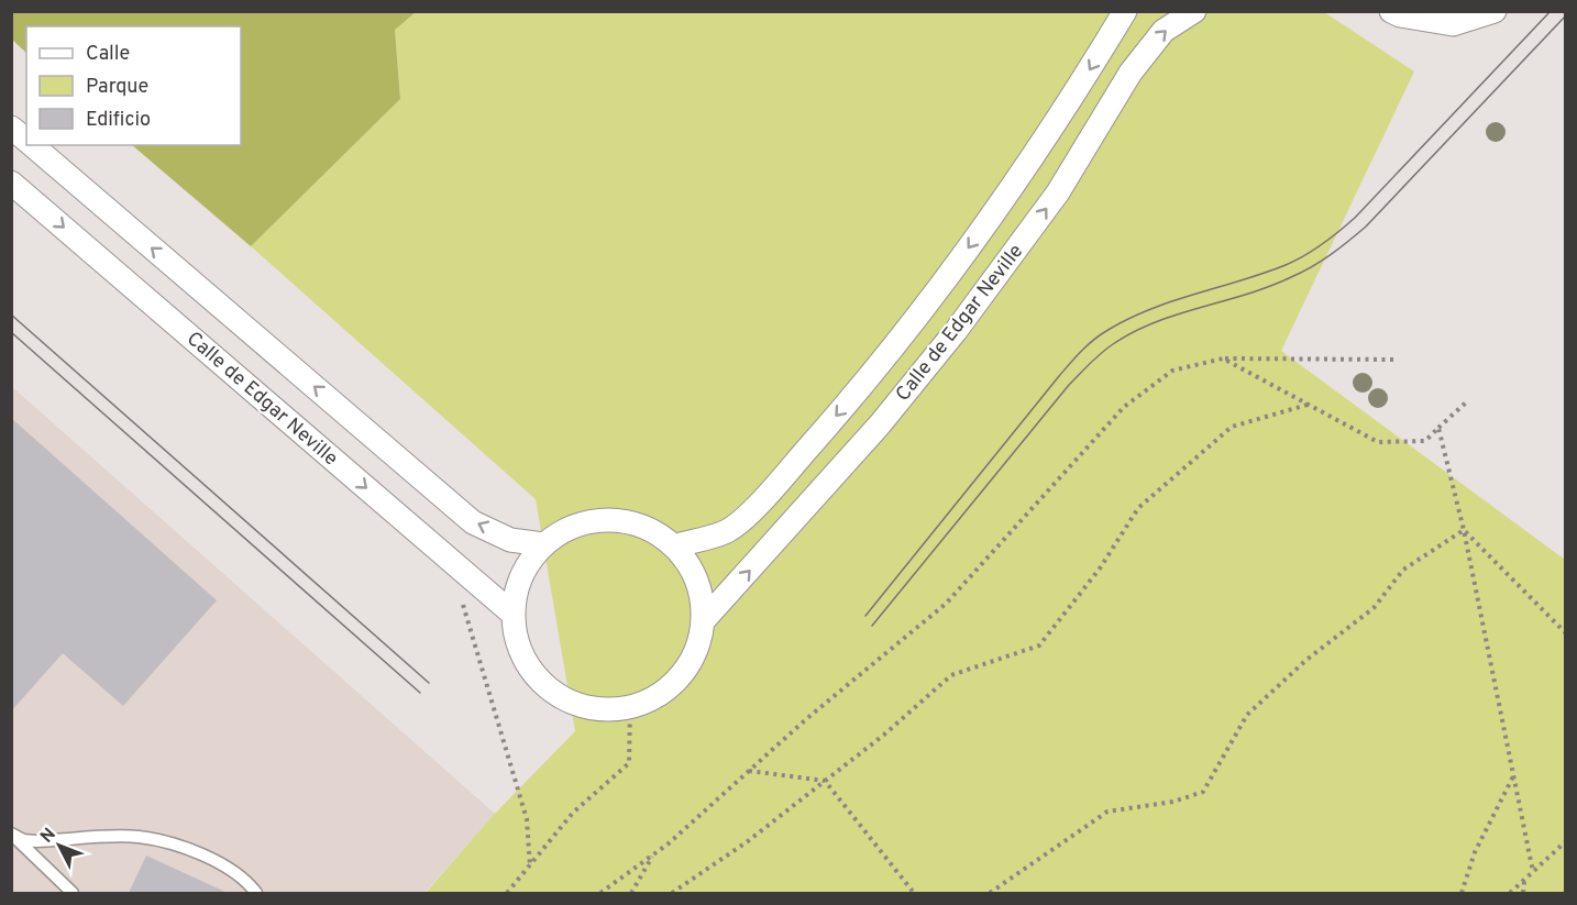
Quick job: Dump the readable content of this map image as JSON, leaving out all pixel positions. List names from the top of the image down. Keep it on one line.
{"streets":{"street":["Calle de Edgar Neville"]},"legend":["Calle","Parque","Edificio"],"north":"top left"}
